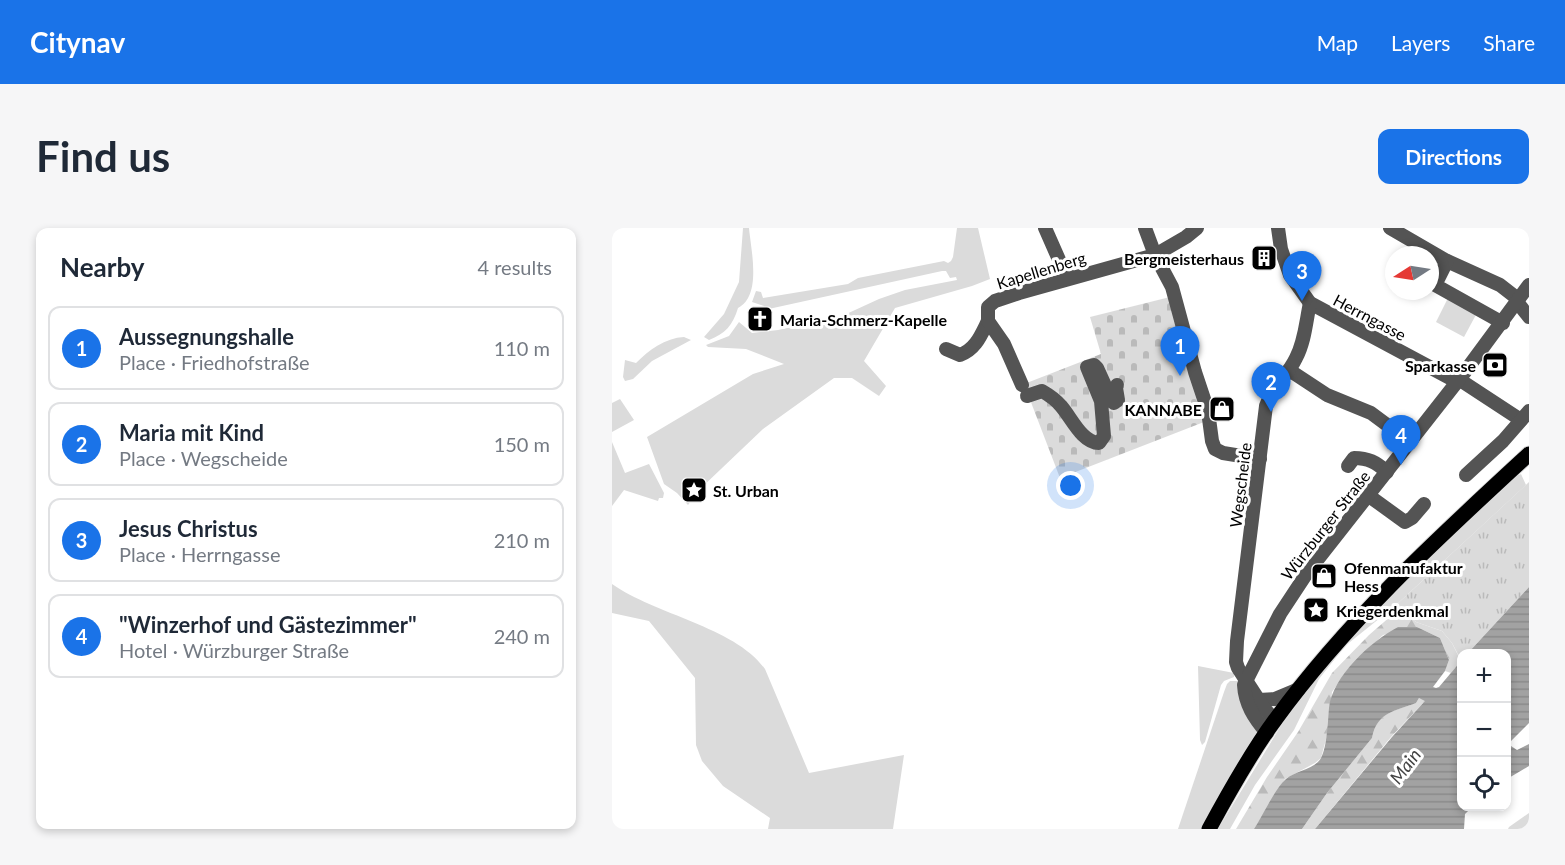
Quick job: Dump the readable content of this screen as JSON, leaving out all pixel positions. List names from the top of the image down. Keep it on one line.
{"streets":{"street":["Kapellenberg","Herrngasse","Wegscheide","Würzburger Straße"]},"crossings":[["Herrngasse","Wegscheide"],["Herrngasse","Würzburger Straße"],["Wegscheide","Würzburger Straße"]],"water":["Main"],"places":{"building":["Bergmeisterhaus"],"church":["Maria-Schmerz-Kapelle"],"bank":["Sparkasse"],"shop":["KANNABE","Ofenmanufaktur Hess"],"place":["St. Urban","Kriegerdenkmal"]},"north":"left","page":{"header":"Citynav","nav":["Map","Layers","Share"],"buttons":"Directions","title":"Find us","heading":["Nearby","4 results"],"pins":["3","1","2","4"],"list":[{"mark":"1","name":"Aussegnungshalle","note":"Place · Friedhofstraße","value":"110 m"},{"mark":"2","name":"Maria mit Kind","note":"Place · Wegscheide","value":"150 m"},{"mark":"3","name":"Jesus Christus","note":"Place · Herrngasse","value":"210 m"},{"mark":"4","name":"\"Winzerhof und Gästezimmer\"","note":"Hotel · Würzburger Straße","value":"240 m"}],"map_buttons":["+","−"]}}
